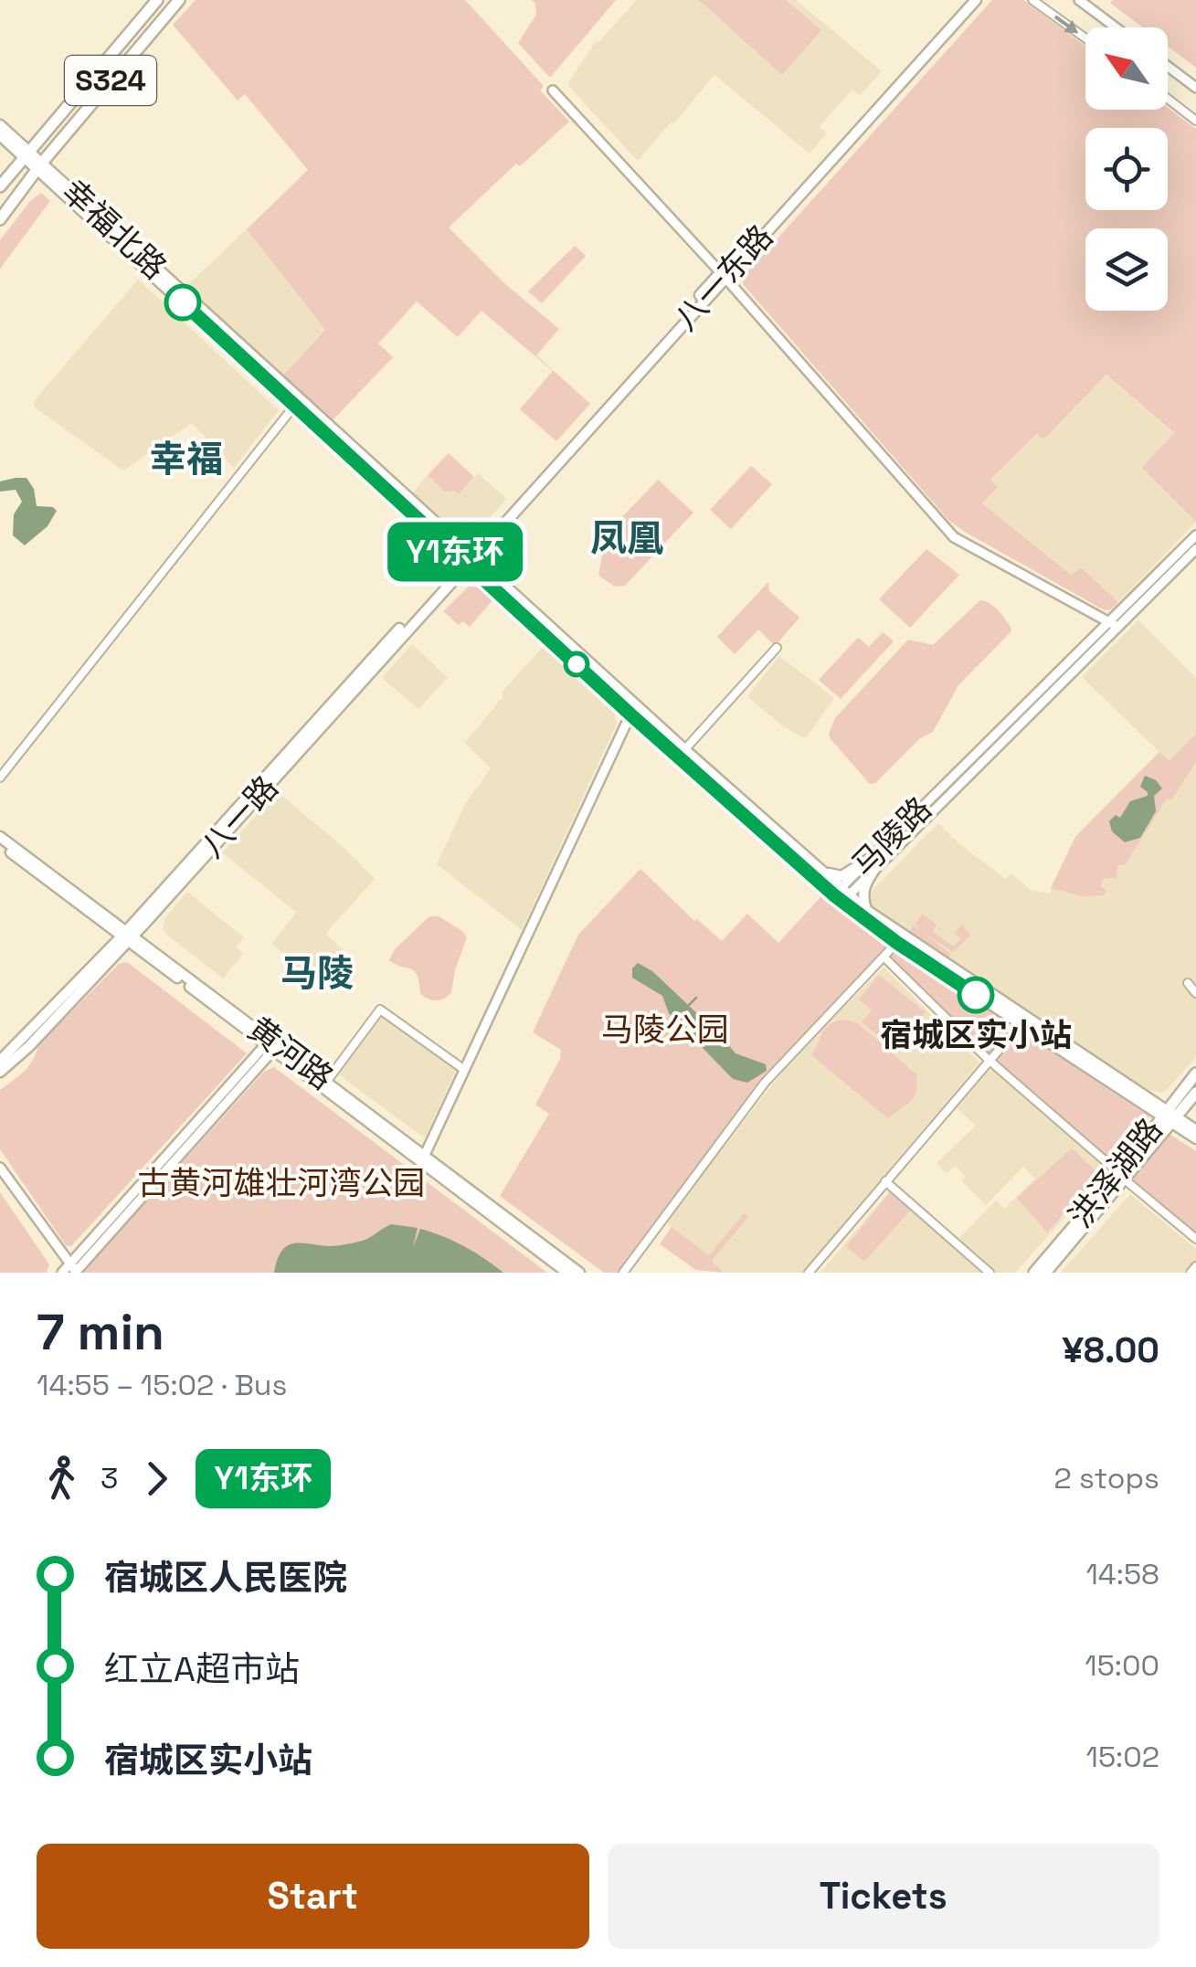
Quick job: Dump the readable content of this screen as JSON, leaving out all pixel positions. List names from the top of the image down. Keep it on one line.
{"streets":{"main road":["S324","幸福北路","八一东路","八一路","黄河路","洪泽湖路"],"street":["马陵路"]},"crossings":[["S324","幸福北路"],["幸福北路","八一东路"],["幸福北路","八一路"],["八一东路","八一路"],["八一路","黄河路"]],"districts":["幸福","凤凰","马陵"],"parks":["马陵公园","古黄河雄壮河湾公园"],"places":["宿城区实小站"],"lines":["bus line Y1东环"],"north":"top left","page":{"on_map":"Y1东环","heading":["7 min","14:55 – 15:02 · Bus","¥8.00"],"legs":["3","Y1东环","2 stops"],"list":[{"name":"宿城区人民医院","value":"14:58"},{"name":"红立A超市站","value":"15:00"},{"name":"宿城区实小站","value":"15:02"}],"buttons":["Start","Tickets"]}}
